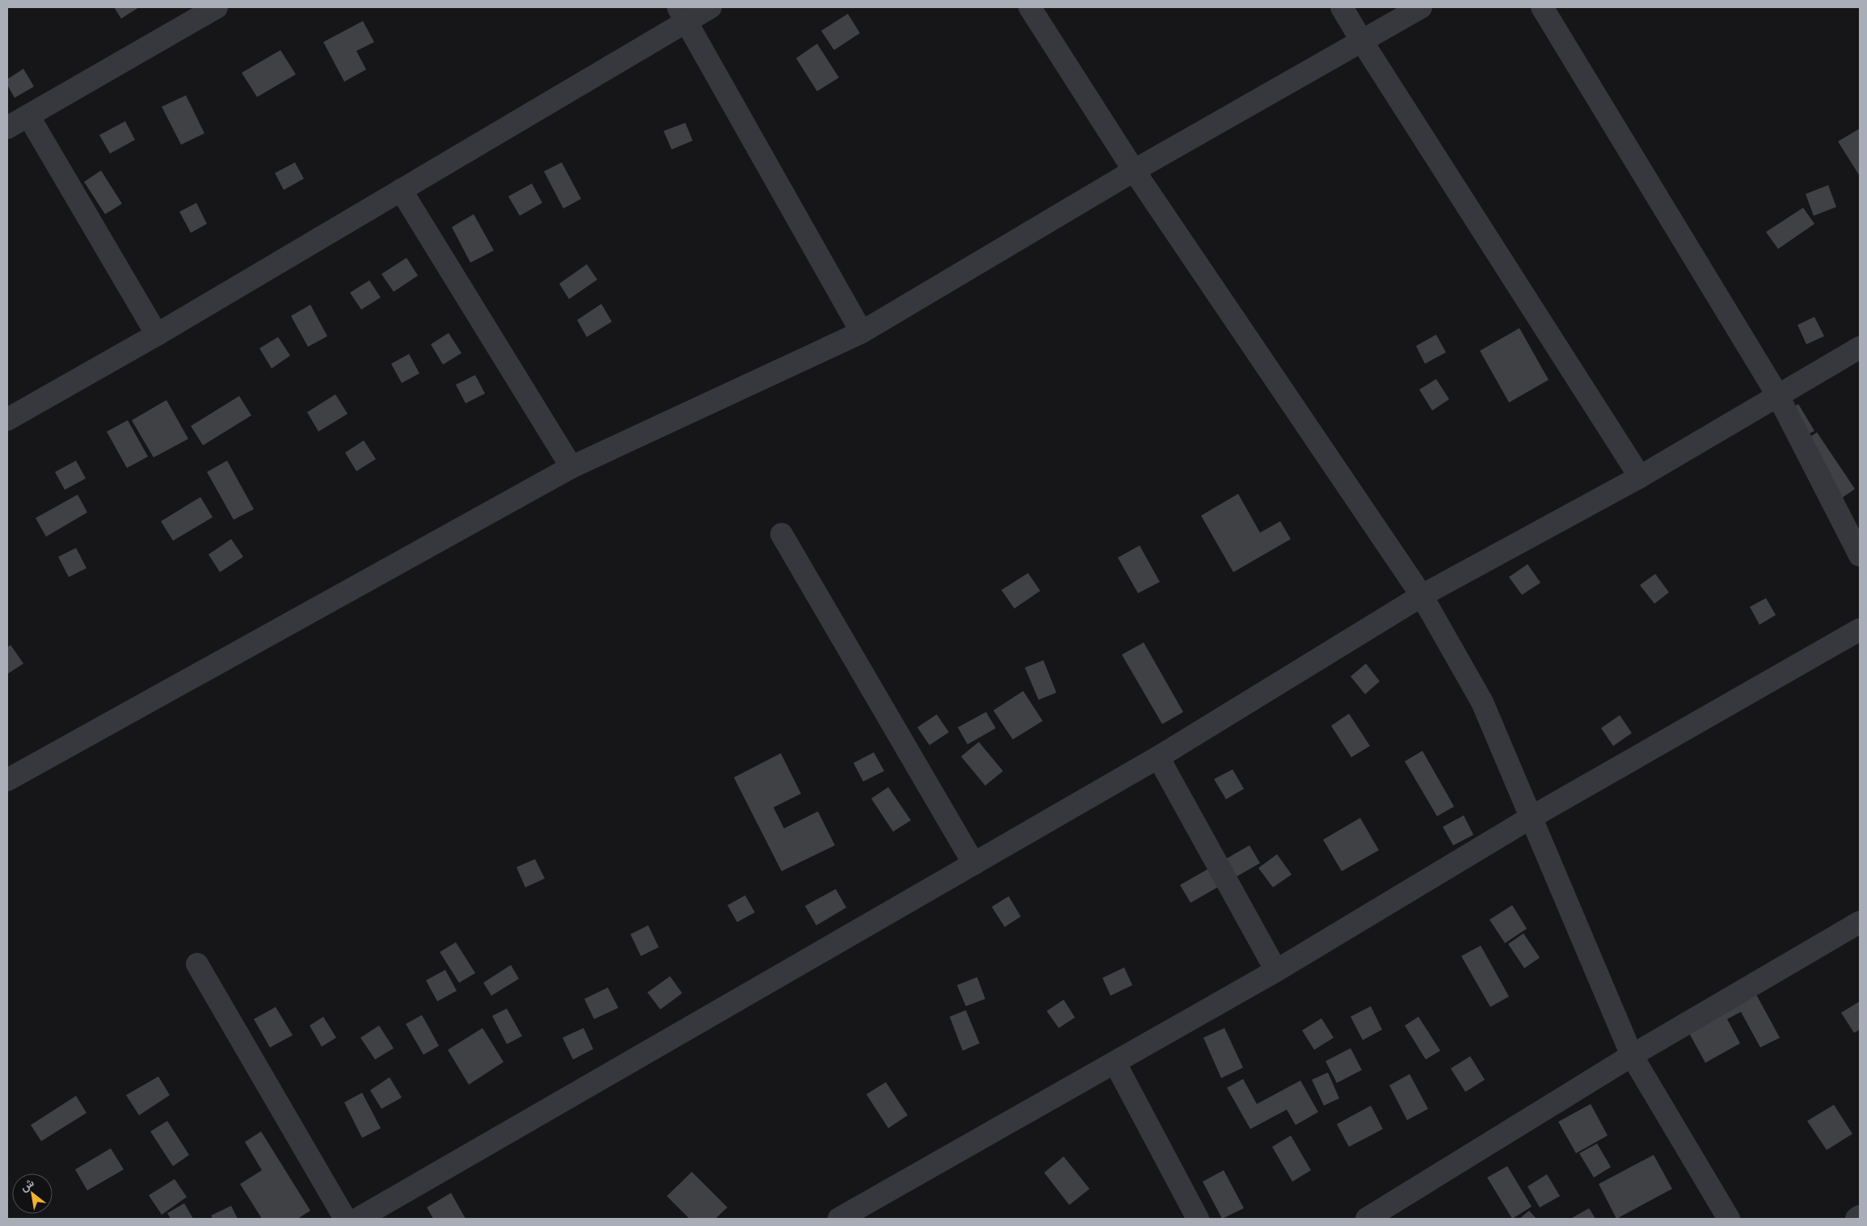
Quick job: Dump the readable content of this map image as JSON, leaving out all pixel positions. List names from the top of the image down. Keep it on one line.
{"north":"top left"}
